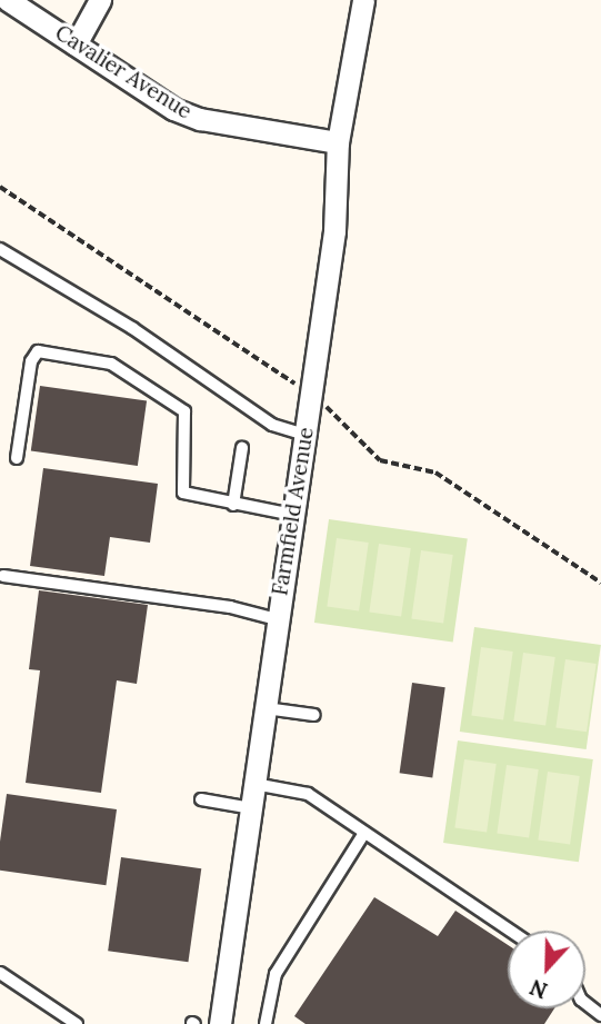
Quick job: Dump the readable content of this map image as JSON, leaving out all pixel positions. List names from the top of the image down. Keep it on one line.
{"streets":{"street":["Cavalier Avenue","Farmfield Avenue"]},"crossings":[["Cavalier Avenue","Farmfield Avenue"]],"north":"bottom"}
